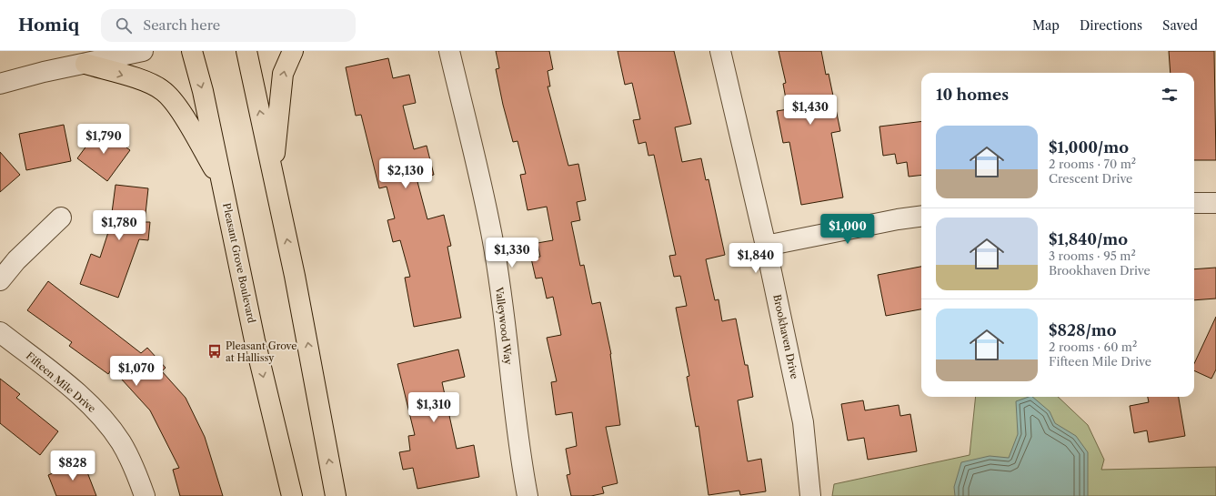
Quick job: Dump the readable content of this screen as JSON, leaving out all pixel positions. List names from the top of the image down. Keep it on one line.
{"streets":{"main road":["Pleasant Grove Boulevard"],"street":["Valleywood Way","Brookhaven Drive","Fifteen Mile Drive"]},"places":{"bus stop":["Pleasant Grove at Hallissy"]},"page":{"header":"Homiq","search":"Search here","nav":["Map","Directions","Saved"],"heading":"10 homes","price":["$1,430","$1,790","$2,130","$1,780","$1,000","$1,330","$1,840","$1,070","$1,310","$828"],"list":[{"name":"$1,000/mo","note":"2 rooms · 70 m² · Crescent Drive"},{"name":"$1,840/mo","note":"3 rooms · 95 m² · Brookhaven Drive"},{"name":"$828/mo","note":"2 rooms · 60 m² · Fifteen Mile Drive"}]}}
